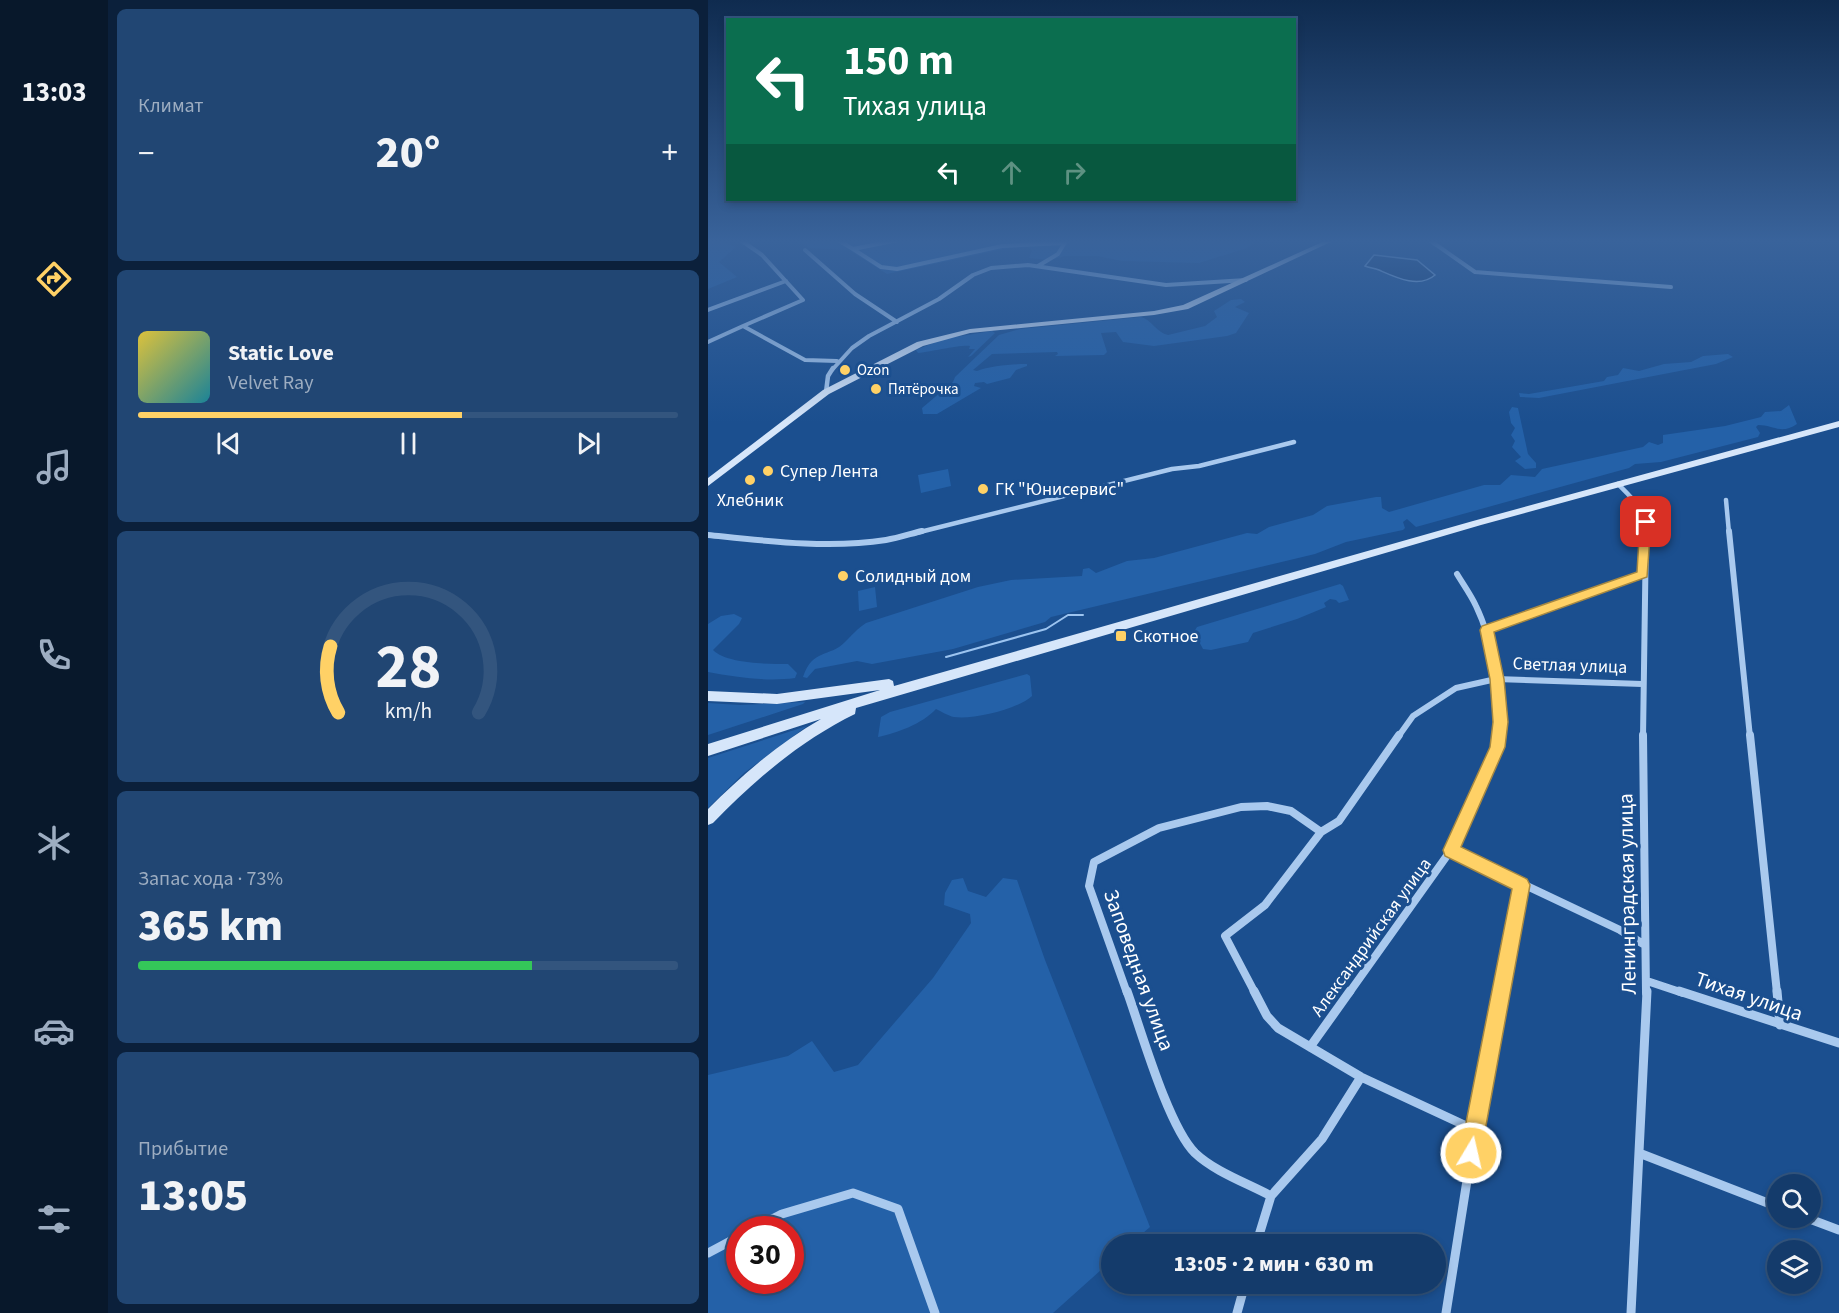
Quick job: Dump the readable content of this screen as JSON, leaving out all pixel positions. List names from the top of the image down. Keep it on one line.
{"streets":{"street":["Светлая улица","Ленинградская улица","Александрийская улица","Заповедная улица","Тихая улица"]},"crossings":[["Светлая улица","Ленинградская улица"],["Светлая улица","Александрийская улица"],["Ленинградская улица","Тихая улица"]],"places":{"other":["Ozon","Пятёрочка","Супер Лента","Хлебник","ГК \"Юнисервис\"","Солидный дом"],"transit":["Скотное"]},"page":{"tabs":"13:03","tile":["Климат",["Запас хода · 73%","365 km"],["Прибытие","13:05"]],"turn":["150 m","Тихая улица"],"heat":["−","20°","+"],"song":["Static Love","Velvet Ray"],"limit":"30","trip":"13:05 · 2 мин · 630 m","gauge":["28","km/h"]}}
